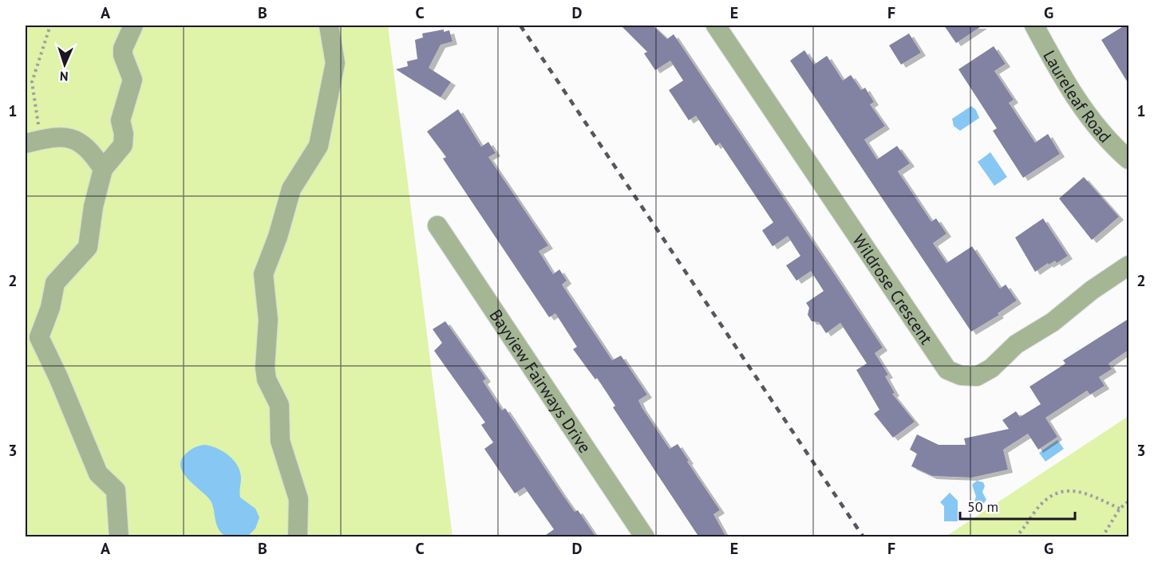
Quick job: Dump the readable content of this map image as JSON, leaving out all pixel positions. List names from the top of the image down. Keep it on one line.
{"streets":{"street":["Laureleaf Road","Wildrose Crescent","Bayview Fairways Drive"]},"scale_bar":"50 m","north":"bottom","grid":{"columns":["A","B","C","D","E","F","G"],"rows":["1","2","3"]}}
